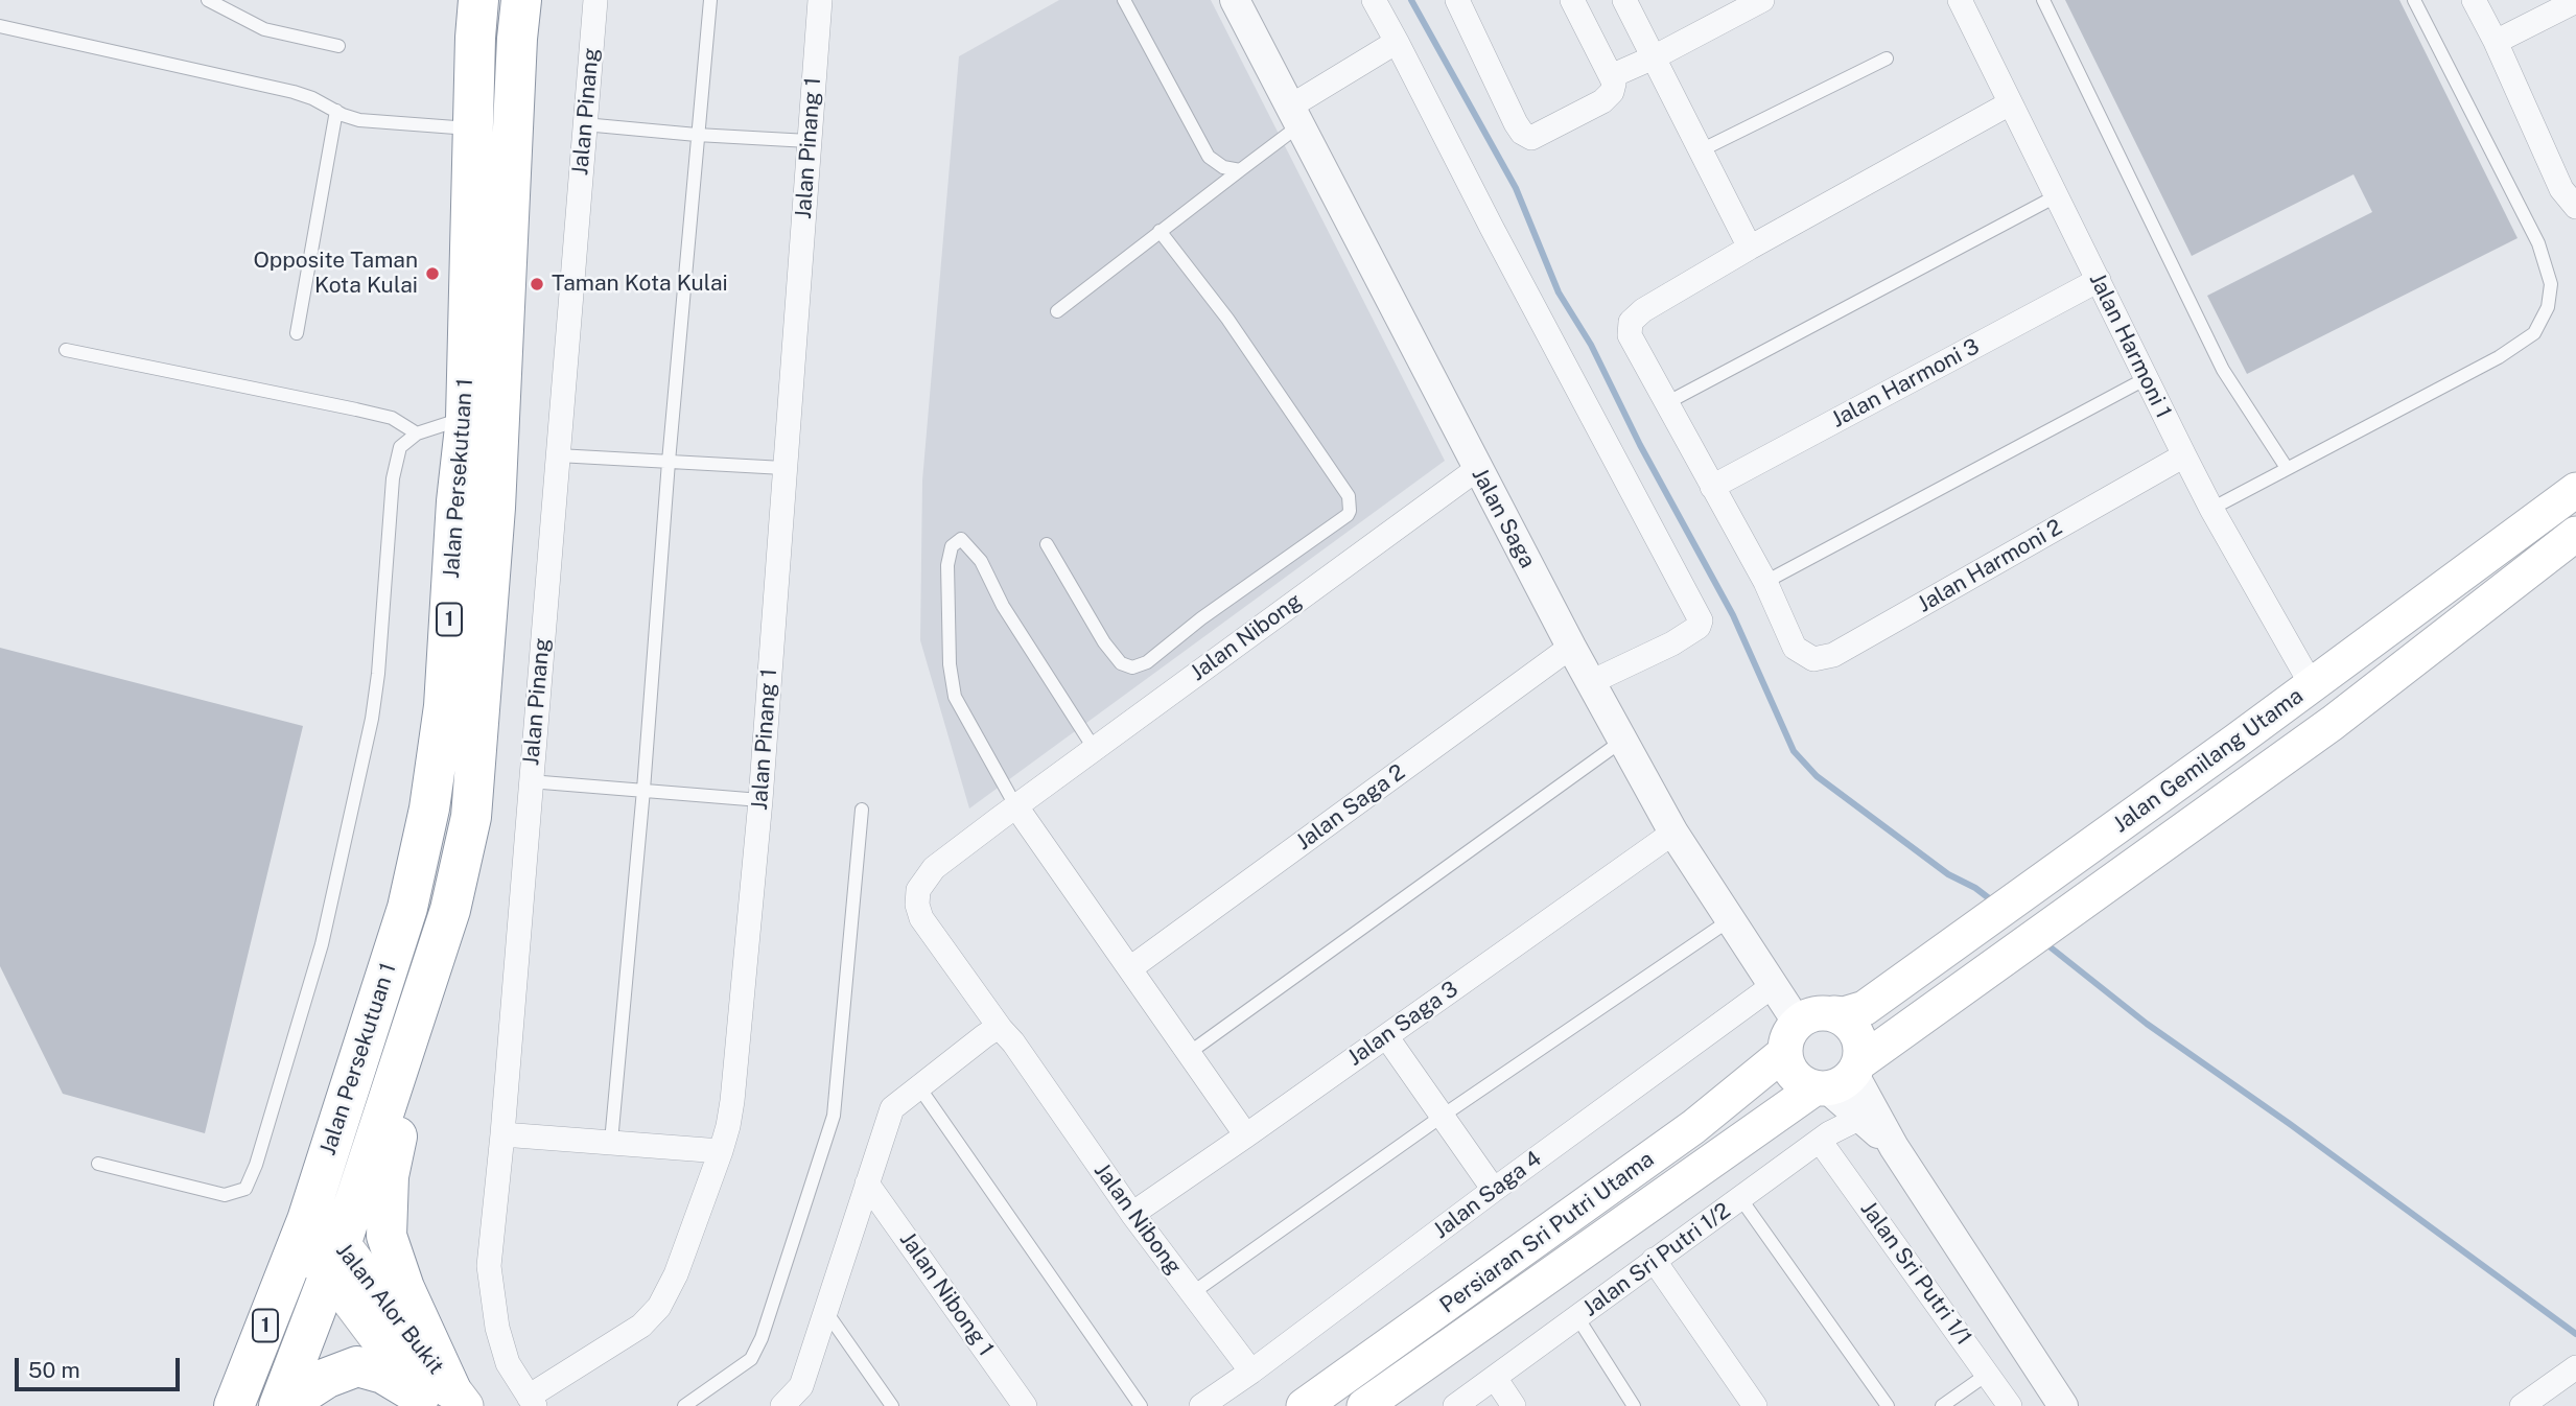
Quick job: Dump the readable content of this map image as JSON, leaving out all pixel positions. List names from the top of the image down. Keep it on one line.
{"streets":{"highway":["Jalan Persekutuan 1","1"],"main road":["Jalan Gemilang Utama","Persiaran Sri Putri Utama","Jalan Alor Bukit"],"street":["Jalan Pinang","Jalan Pinang 1","Jalan Harmoni 1","Jalan Harmoni 3","Jalan Saga","Jalan Harmoni 2","Jalan Nibong","Jalan Saga 2","Jalan Saga 3","Jalan Saga 4","Jalan Sri Putri 1/2","Jalan Sri Putri 1/1","Jalan Nibong 1"]},"crossings":[["Jalan Pinang","Jalan Pinang 1"],["Jalan Harmoni 1","Jalan Harmoni 3"],["Jalan Harmoni 1","Jalan Harmoni 2"],["Jalan Harmoni 1","Jalan Gemilang Utama"],["Jalan Persekutuan 1","Jalan Alor Bukit"],["Jalan Saga","Jalan Nibong"],["Jalan Saga","Jalan Gemilang Utama"],["Jalan Saga","Jalan Saga 2"],["Jalan Saga","Jalan Saga 3"],["Jalan Saga","Jalan Saga 4"],["Jalan Saga","Persiaran Sri Putri Utama"],["Jalan Nibong","Jalan Saga 3"],["Jalan Nibong","Jalan Saga 4"],["Jalan Gemilang Utama","Persiaran Sri Putri Utama"],["Jalan Sri Putri 1/2","Jalan Sri Putri 1/1"]],"places":["Opposite Taman Kota Kulai","Taman Kota Kulai"],"scale_bar":"50 m"}
